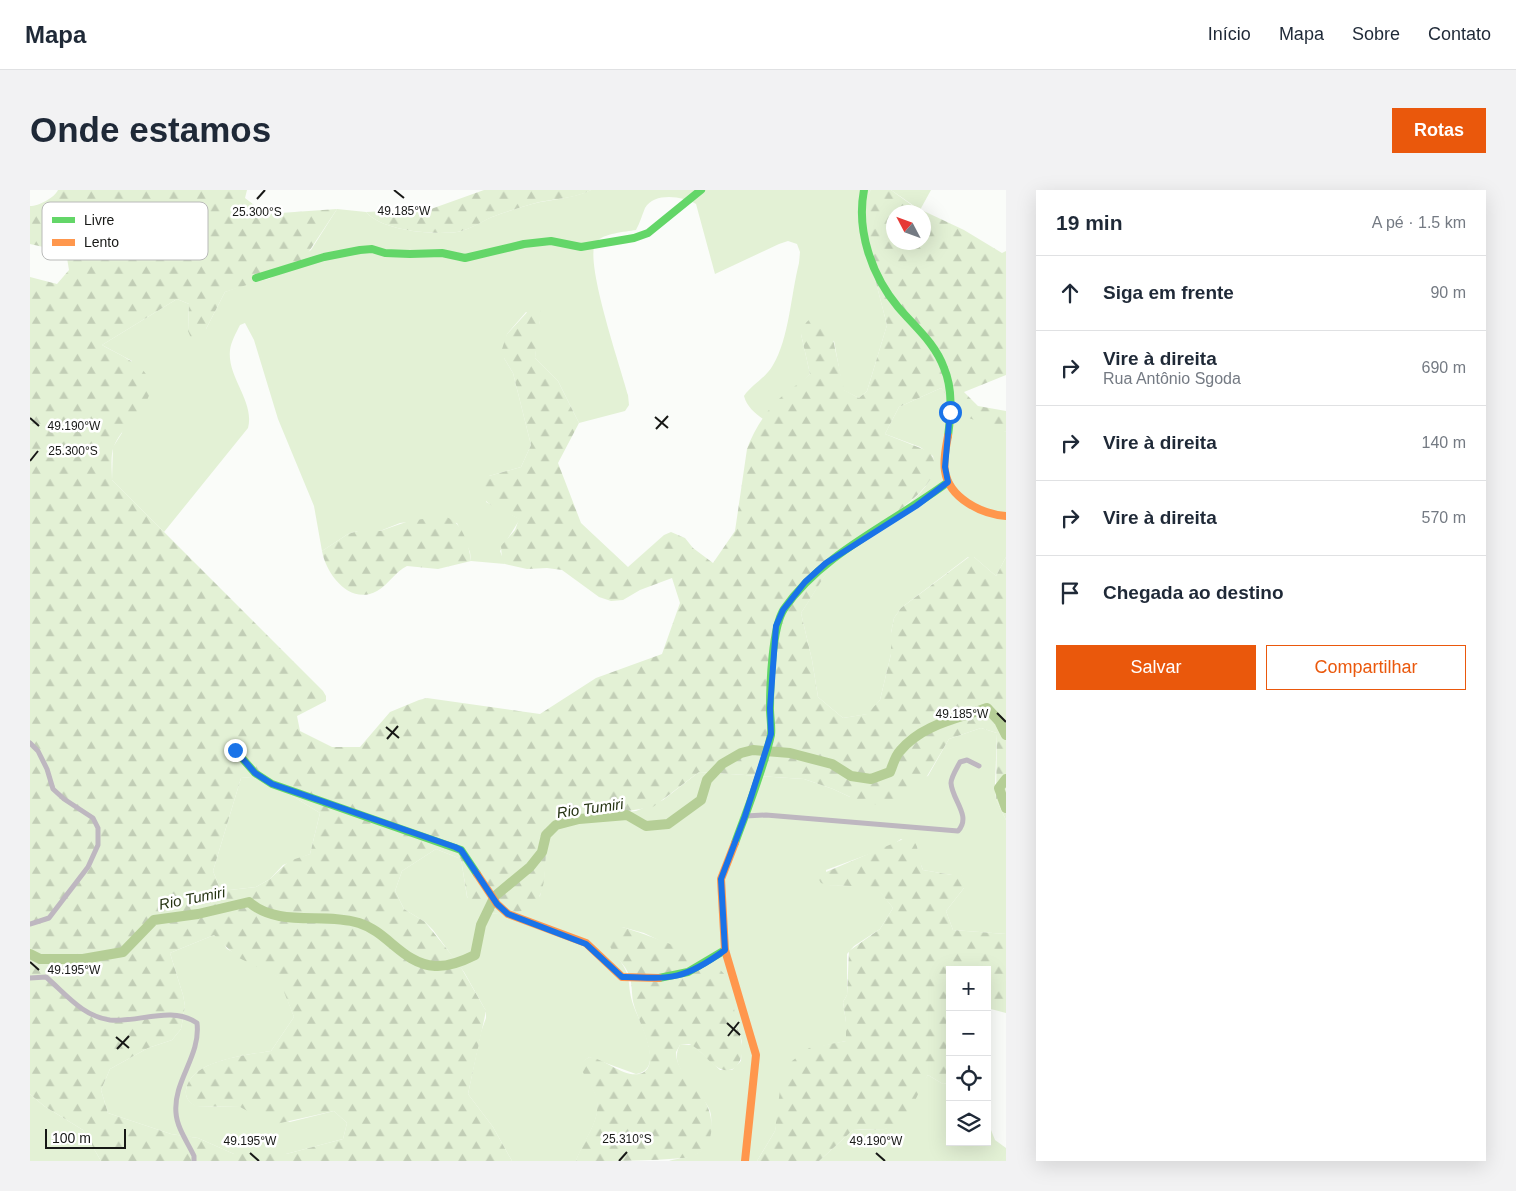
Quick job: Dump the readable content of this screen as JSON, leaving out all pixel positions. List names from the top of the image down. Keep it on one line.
{"water":["Rio Tumiri"],"legend":["Livre","Lento"],"scale_bar":"100 m","north":"top left","page":{"header":"Mapa","nav":["Início","Mapa","Sobre","Contato"],"buttons":["Rotas",["Salvar","Compartilhar"]],"title":"Onde estamos","heading":["19 min","A pé · 1.5 km"],"list":[["Siga em frente","90 m"],["Vire à direita","Rua Antônio Sgoda","690 m"],["Vire à direita","140 m"],["Vire à direita","570 m"],"Chegada ao destino"],"map_buttons":["+","−"],"scale":"100 m"},"coordinates":["49.185°W","25.300°S","49.190°W","49.195°W","25.310°S"]}
